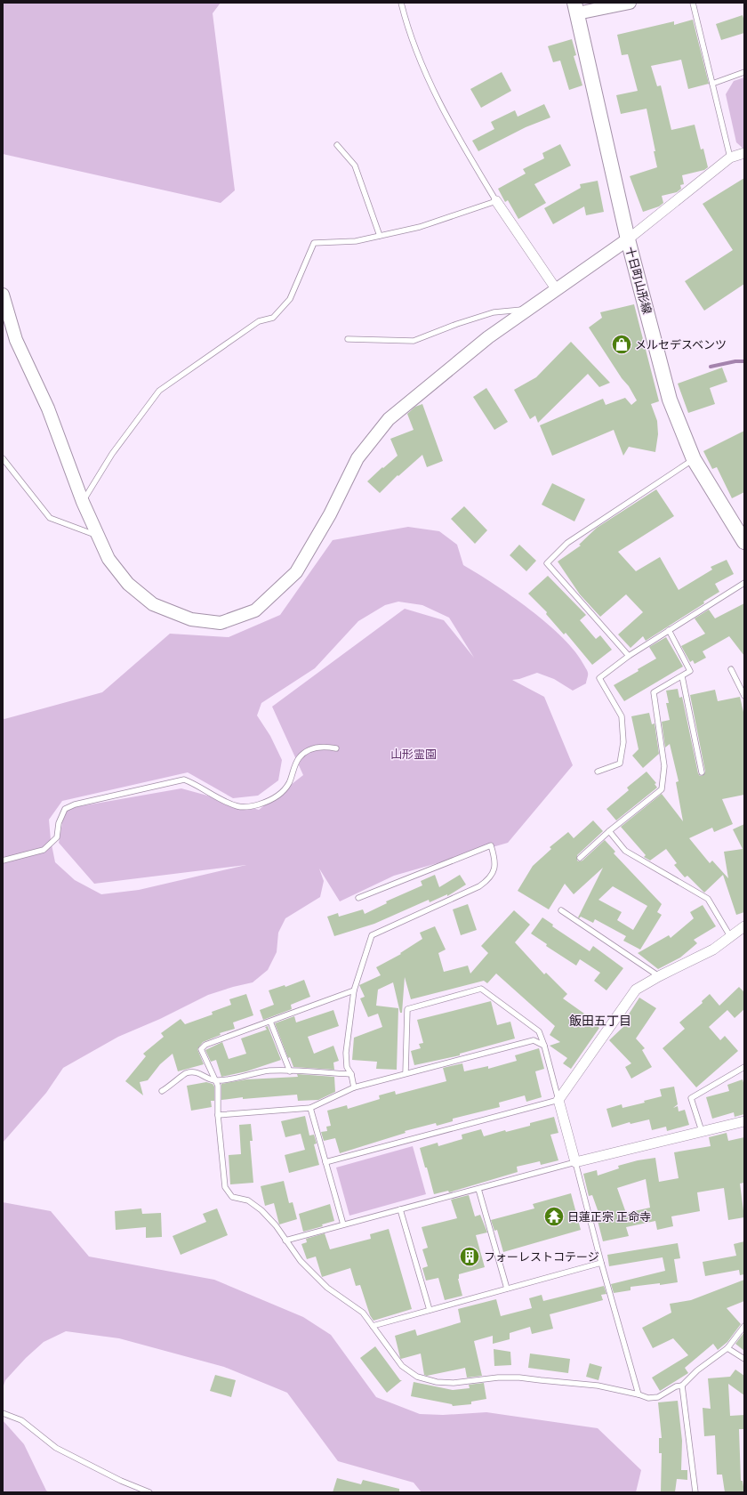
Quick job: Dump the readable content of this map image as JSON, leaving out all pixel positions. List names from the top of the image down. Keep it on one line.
{"streets":{"main road":["十日町山形線"]},"districts":["飯田五丁目"],"parks":["山形霊園"],"places":{"shop":["メルセデスベンツ"],"temple":["日蓮正宗 正命寺"],"building":["フォーレストコテージ"]}}
